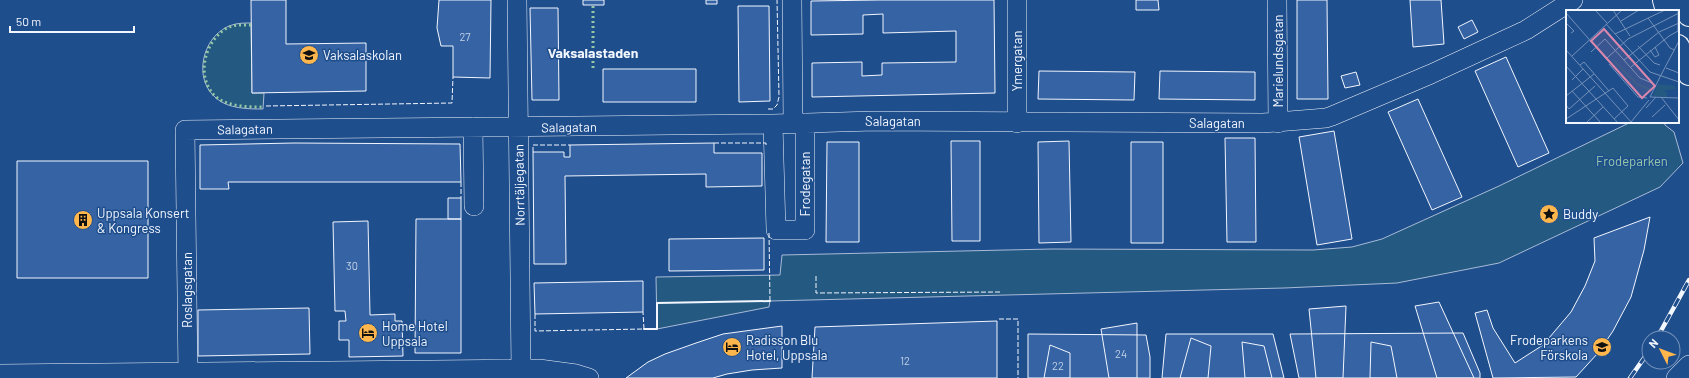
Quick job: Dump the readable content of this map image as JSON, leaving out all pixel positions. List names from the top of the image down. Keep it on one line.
{"streets":{"street":["Ymergatan","Marielundsgatan","Salagatan","Frodegatan","Norrtäljegatan","Roslagsgatan"]},"crossings":[["Ymergatan","Salagatan"],["Marielundsgatan","Salagatan"],["Salagatan","Frodegatan"],["Salagatan","Norrtäljegatan"],["Salagatan","Roslagsgatan"]],"districts":["Vaksalastaden"],"parks":["Frodeparken"],"places":{"school or university":["Vaksalaskolan","Frodeparkens Förskola"],"place":["Buddy"],"building":["Uppsala Konsert & Kongress"],"hotel":["Home Hotel Uppsala","Radisson Blu Hotel, Uppsala"]},"house_numbers":["27","30","24","12","22"],"scale_bar":"50 m","north":"top left"}
